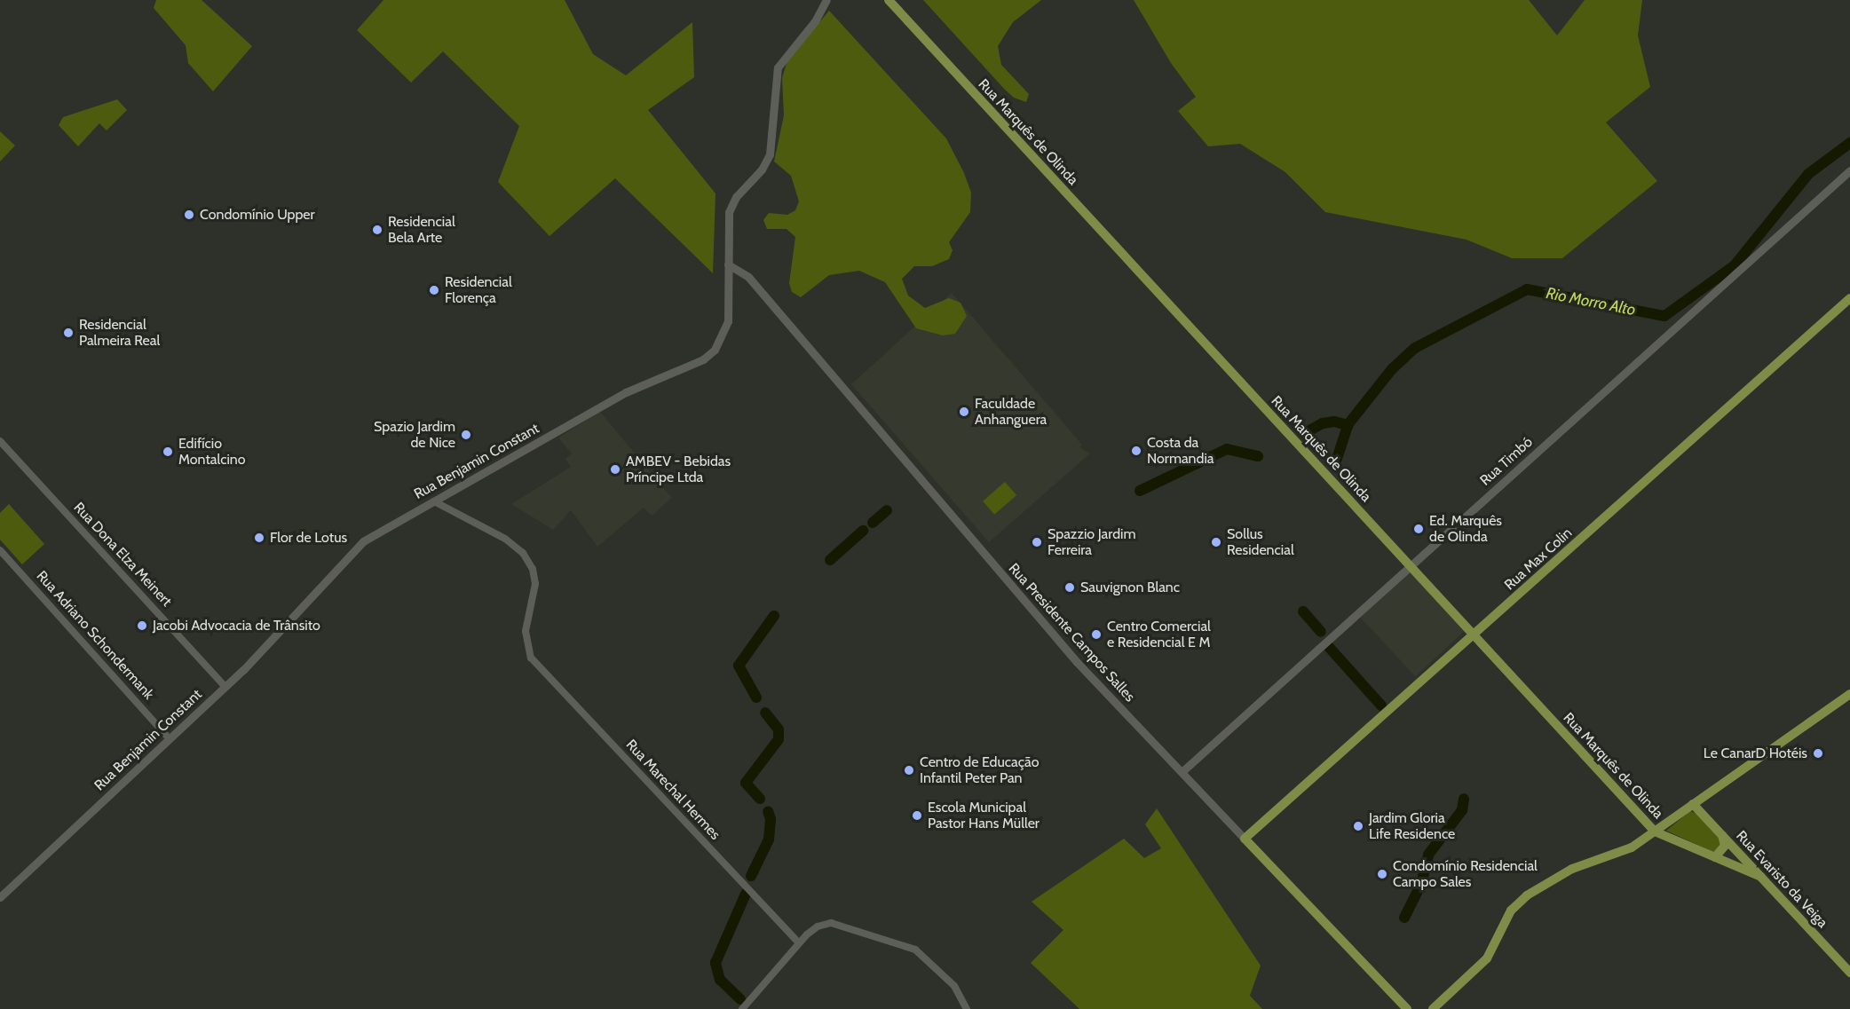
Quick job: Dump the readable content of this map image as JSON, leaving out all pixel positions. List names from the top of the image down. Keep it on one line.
{"streets":{"main road":["Rua Marquês de Olinda","Rua Benjamin Constant","Rua Timbó","Rua Max Colin","Rua Presidente Campos Salles","Rua Evaristo da Veiga"],"street":["Rua Dona Elza Meinert","Rua Adriano Schondermank","Rua Marechal Hermes"]},"crossings":[["Rua Marquês de Olinda","Rua Timbó"],["Rua Marquês de Olinda","Rua Max Colin"],["Rua Marquês de Olinda","Rua Evaristo da Veiga"],["Rua Benjamin Constant","Rua Dona Elza Meinert"],["Rua Benjamin Constant","Rua Presidente Campos Salles"],["Rua Benjamin Constant","Rua Adriano Schondermank"],["Rua Benjamin Constant","Rua Marechal Hermes"],["Rua Timbó","Rua Presidente Campos Salles"],["Rua Max Colin","Rua Presidente Campos Salles"]],"water":["Rio Morro Alto"],"places":["Condomínio Upper","Residencial Bela Arte","Residencial Florença","Residencial Palmeira Real","Faculdade Anhanguera","Spazio Jardim de Nice","Costa da Normandia","Edifício Montalcino","AMBEV - Bebidas Príncipe Ltda","Ed. Marquês de Olinda","Flor de Lotus","Spazzio Jardim Ferreira","Sollus Residencial","Sauvignon Blanc","Jacobi Advocacia de Trânsito","Centro Comercial e Residencial E M","Le CanarD Hotéis","Centro de Educação Infantil Peter Pan","Escola Municipal Pastor Hans Müller","Jardim Gloria Life Residence","Condomínio Residencial Campo Sales"]}
